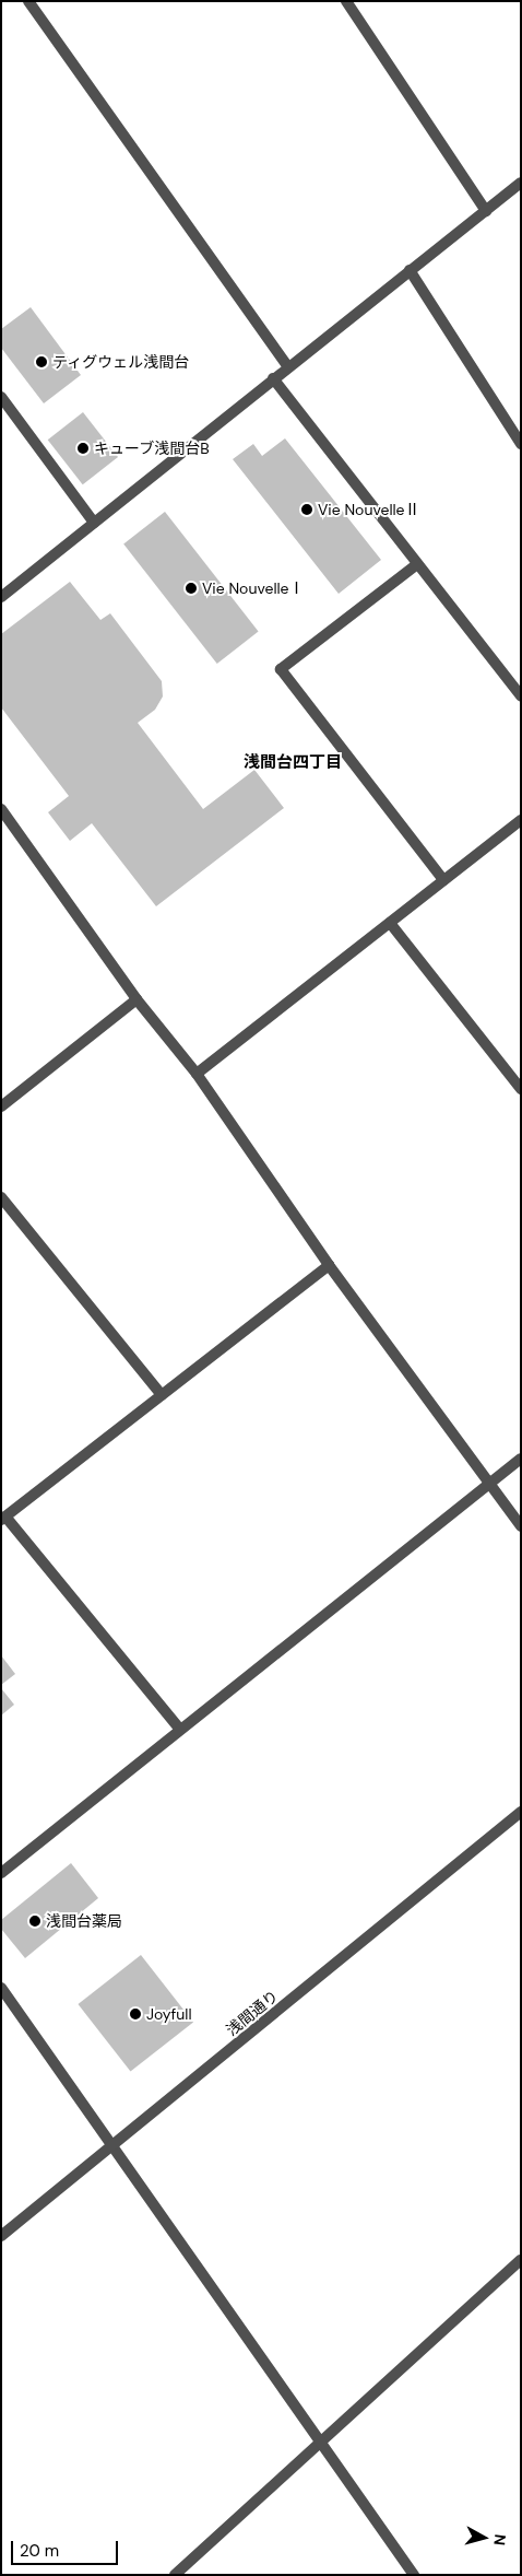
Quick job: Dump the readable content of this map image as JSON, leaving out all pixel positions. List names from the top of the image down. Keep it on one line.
{"streets":{"street":["浅間通り"]},"districts":["浅間台四丁目"],"places":["ティグウェル浅間台","キューブ浅間台B","Vie NouvelleⅡ","Vie NouvelleⅠ","浅間台薬局","Joyfull"],"scale_bar":"20 m","north":"right"}
